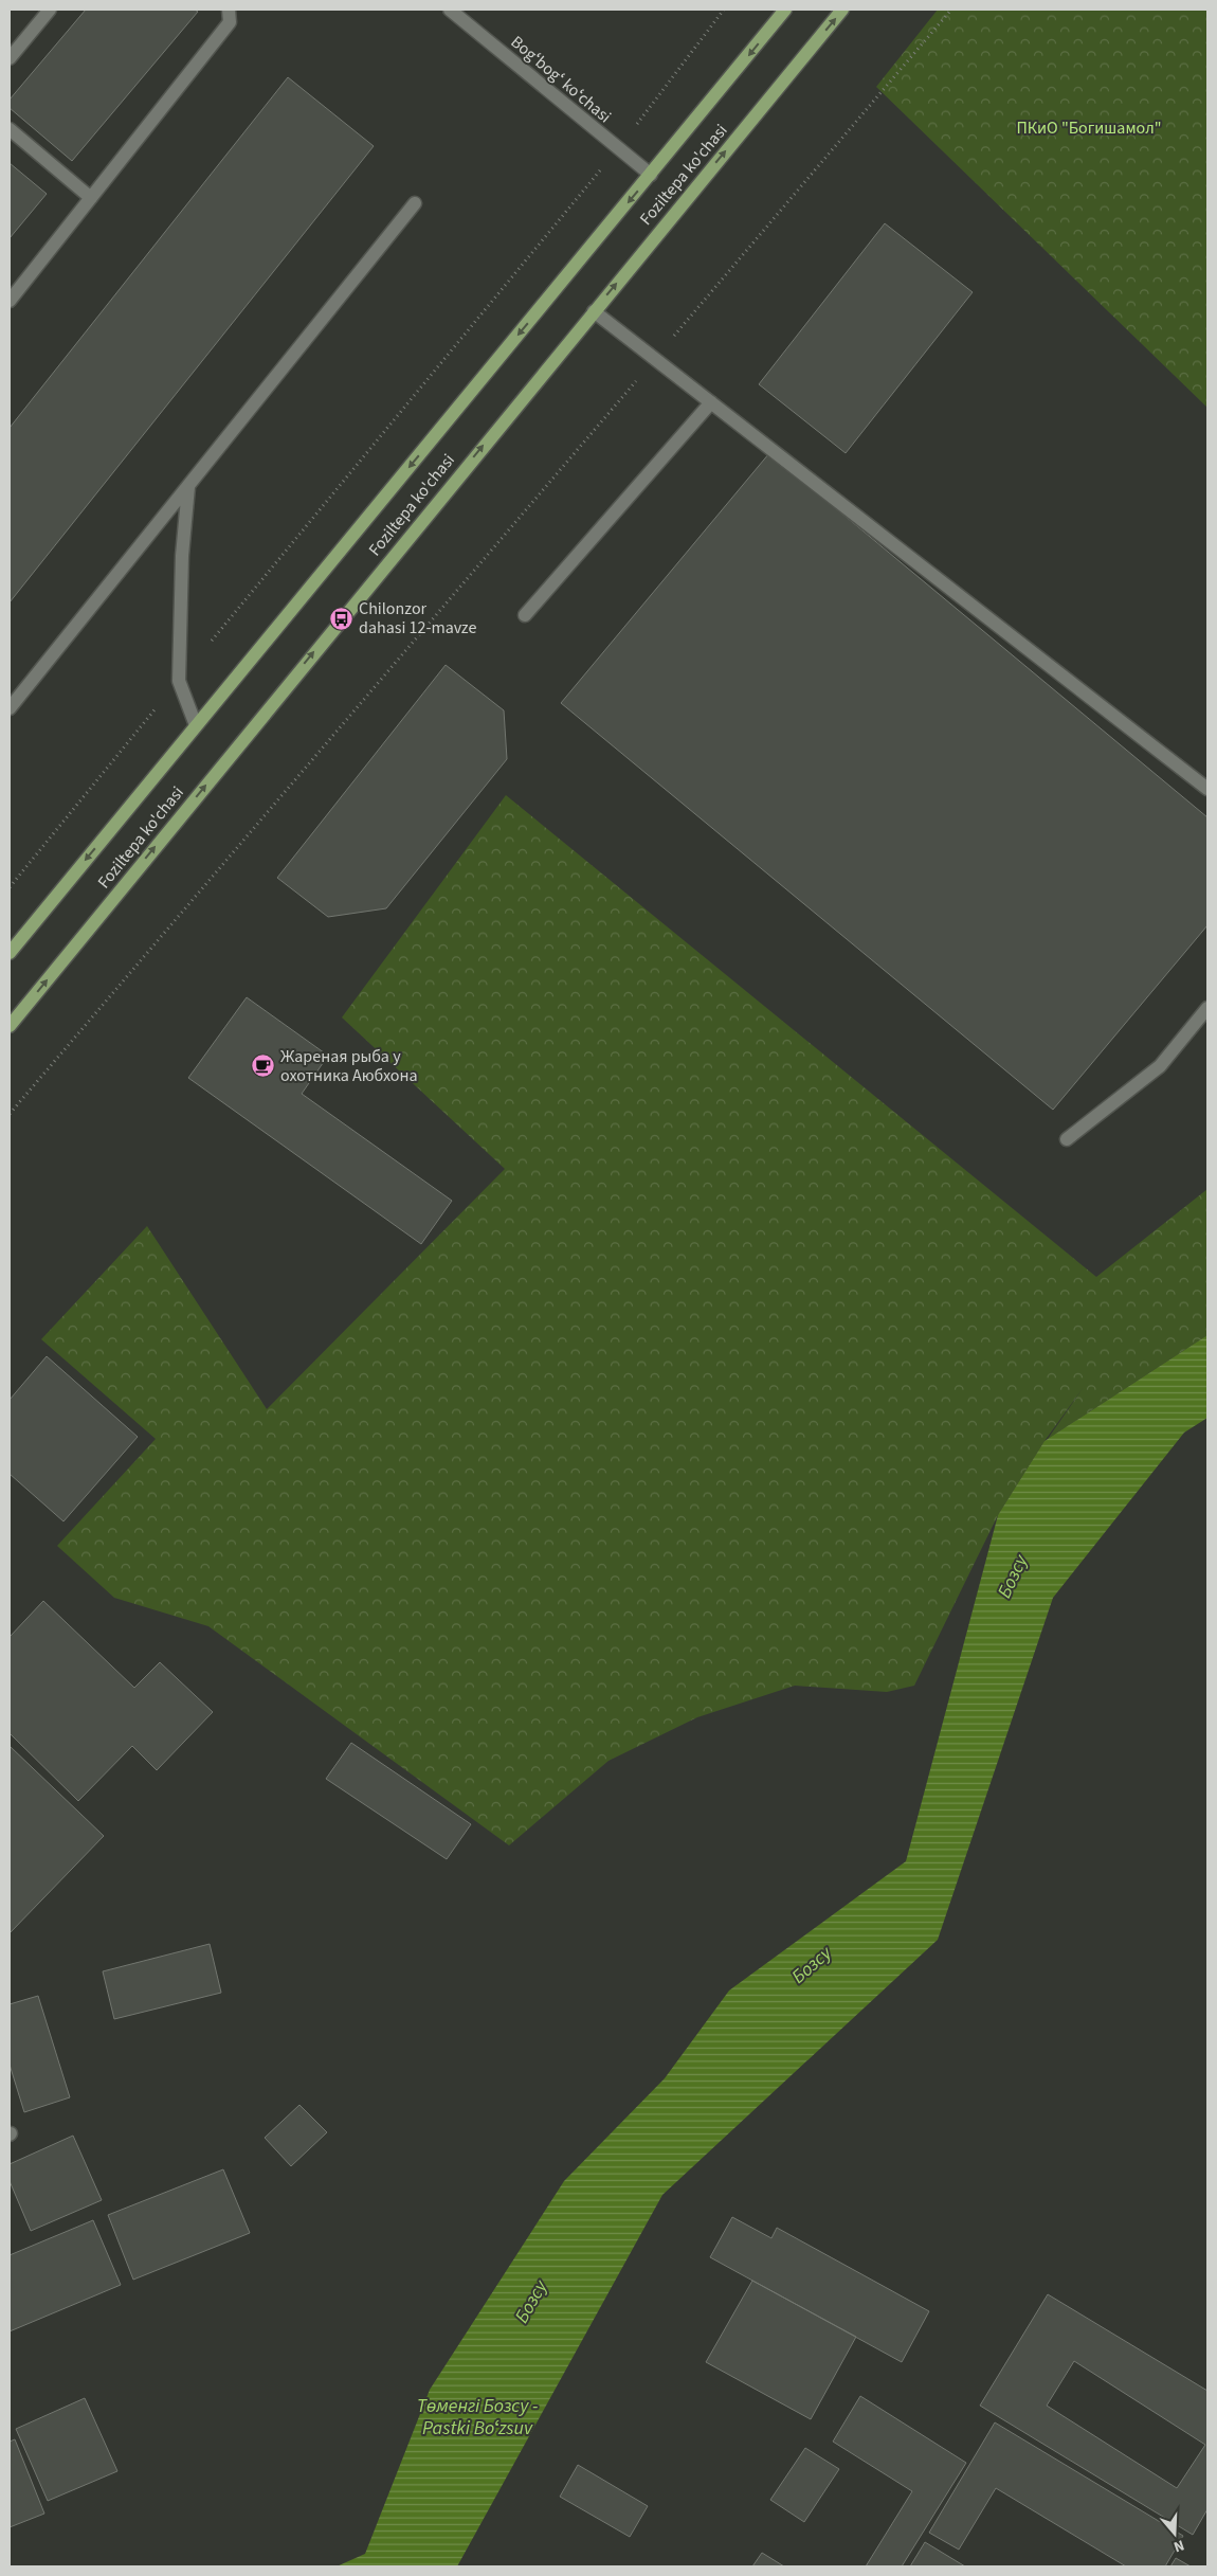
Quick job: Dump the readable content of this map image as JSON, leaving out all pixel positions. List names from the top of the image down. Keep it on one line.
{"streets":{"main road":["Foziltepa ko'chasi"],"street":["Bogʻbogʻ koʻchasi"]},"crossings":[["Bogʻbogʻ koʻchasi","Foziltepa ko'chasi"]],"water":["Бозсу","Төменгі Бозсу - Pastki Boʻzsuv"],"parks":["ПКиО \"Богишамол\""],"places":{"bus stop":["Chilonzor dahasi 12-mavze"],"cafe":["Жареная рыба у охотника Аюбхона"]},"north":"bottom"}
